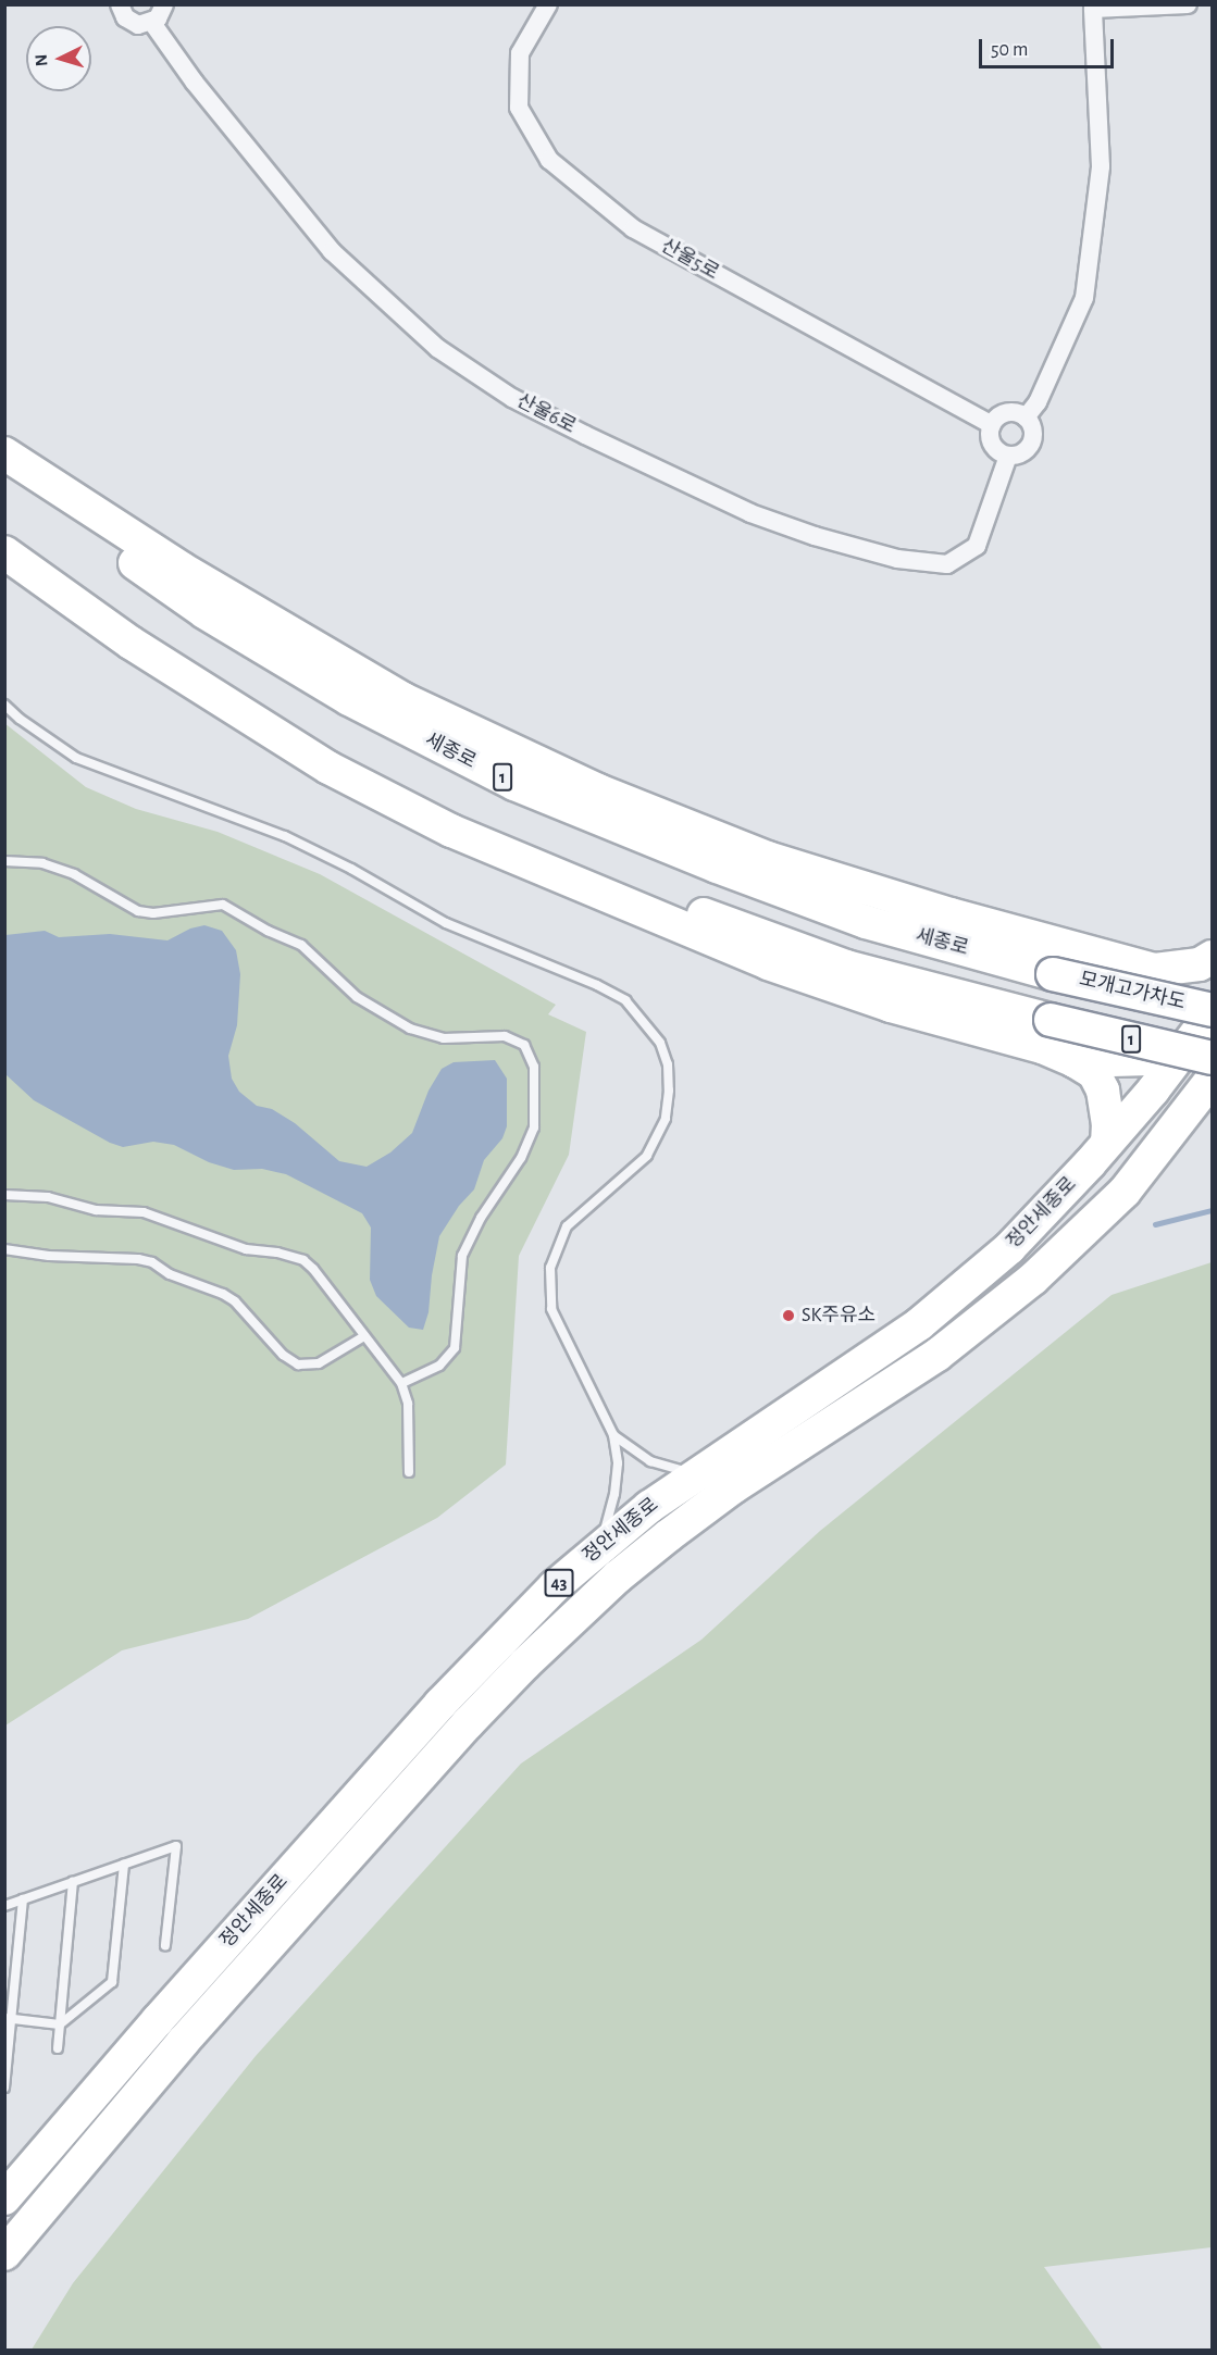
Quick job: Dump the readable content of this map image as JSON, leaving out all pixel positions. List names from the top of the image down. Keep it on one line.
{"streets":{"highway":["세종로","1","모개고가차도","정안세종로","43"],"street":["산울5로","산울6로"]},"crossings":[["산울5로","산울6로"],["세종로","모개고가차도"],["1","모개고가차도"],["1","정안세종로"],["모개고가차도","정안세종로"]],"places":["SK주유소"],"scale_bar":"50 m","north":"left"}
